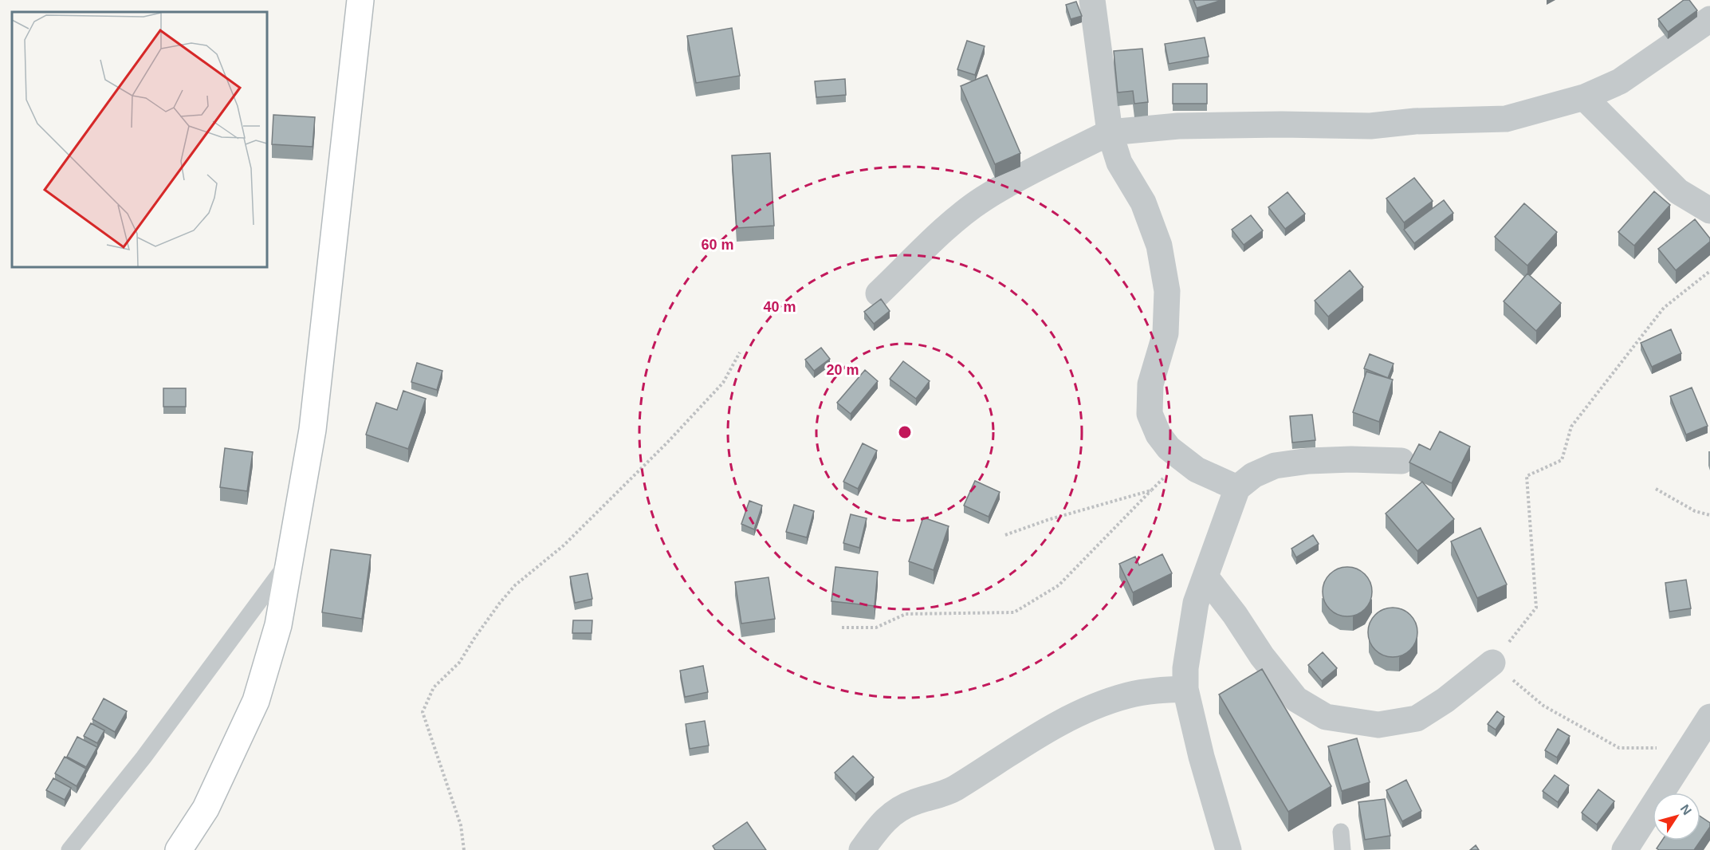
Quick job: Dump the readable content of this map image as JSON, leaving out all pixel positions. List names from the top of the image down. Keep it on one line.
{"north":"top right","rings":["60 m","40 m","20 m"]}
